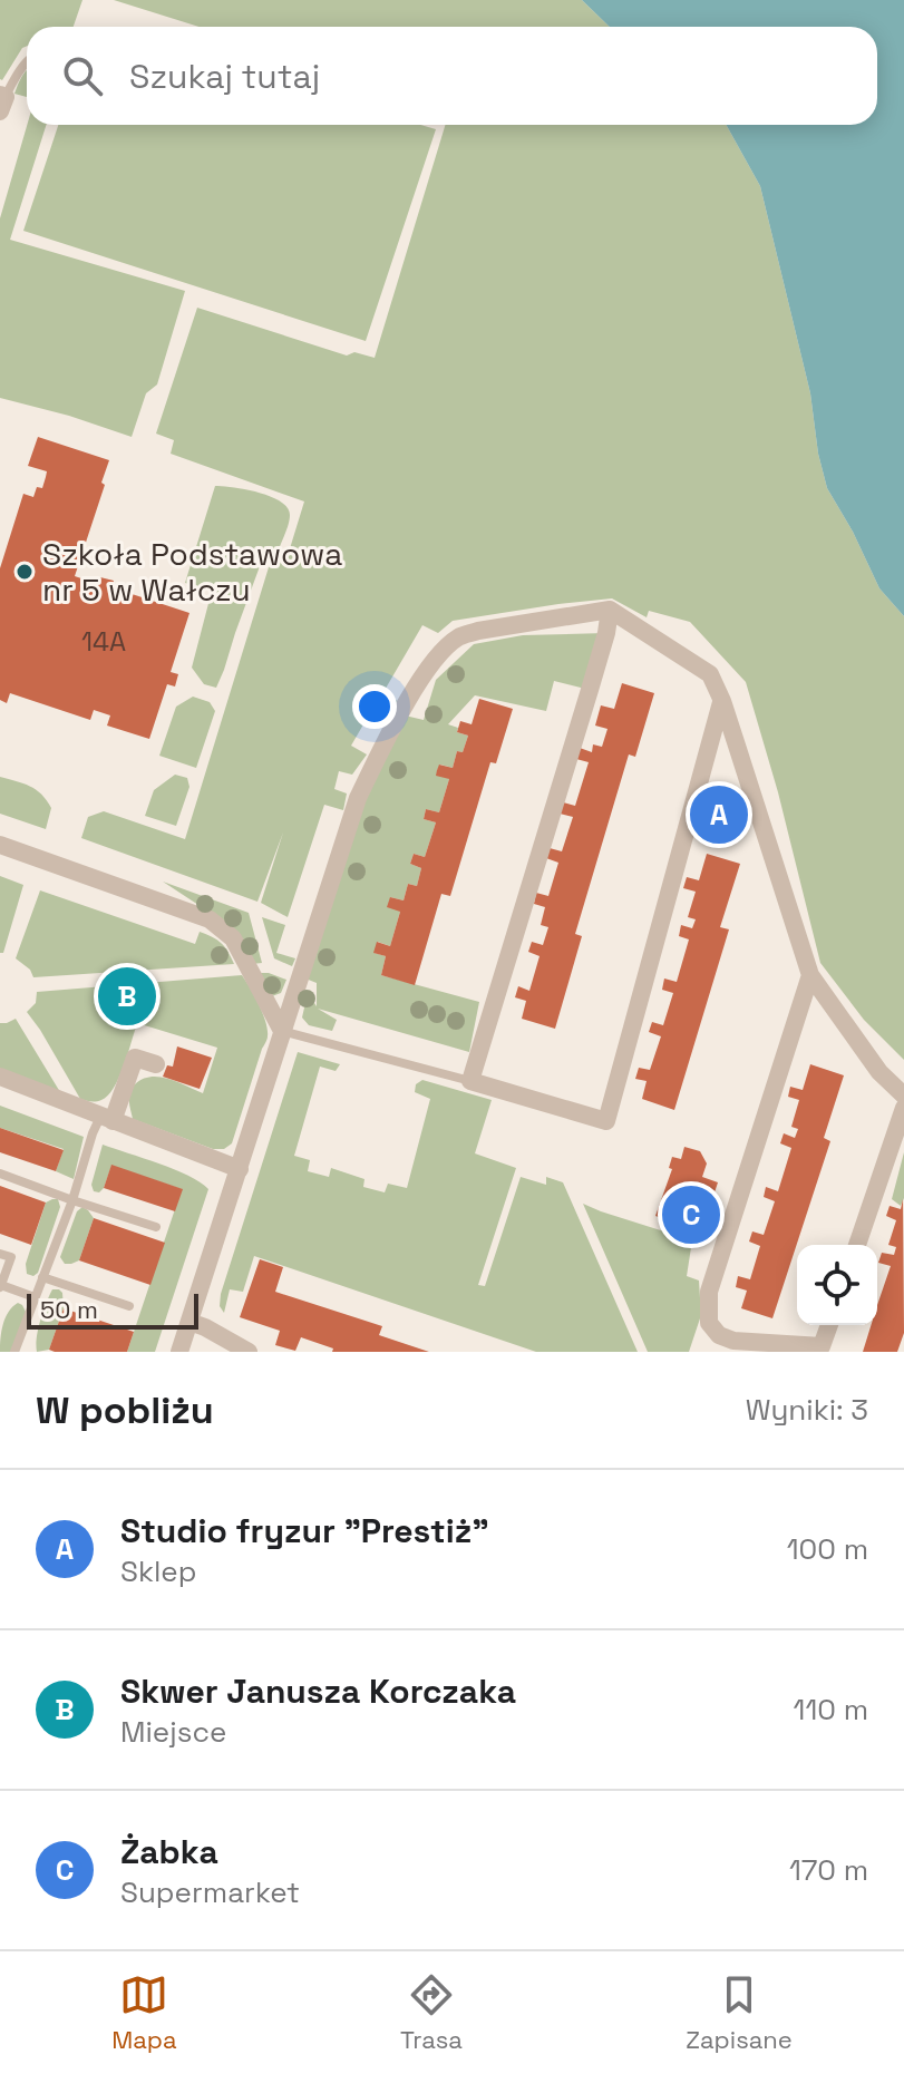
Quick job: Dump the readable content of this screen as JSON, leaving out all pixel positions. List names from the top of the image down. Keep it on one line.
{"places":["Szkoła Podstawowa nr 5 w Wałczu"],"house_numbers":["14A"],"scale_bar":"50 m","page":{"search":"Szukaj tutaj","pins":["A","B","C"],"scale":"50 m","heading":["W pobliżu","Wyniki: 3"],"list":[{"mark":"A","name":"Studio fryzur \"Prestiż\"","note":"Sklep","value":"100 m"},{"mark":"B","name":"Skwer Janusza Korczaka","note":"Miejsce","value":"110 m"},{"mark":"C","name":"Żabka","note":"Supermarket","value":"170 m"}],"nav":["Mapa","Trasa","Zapisane"]}}
